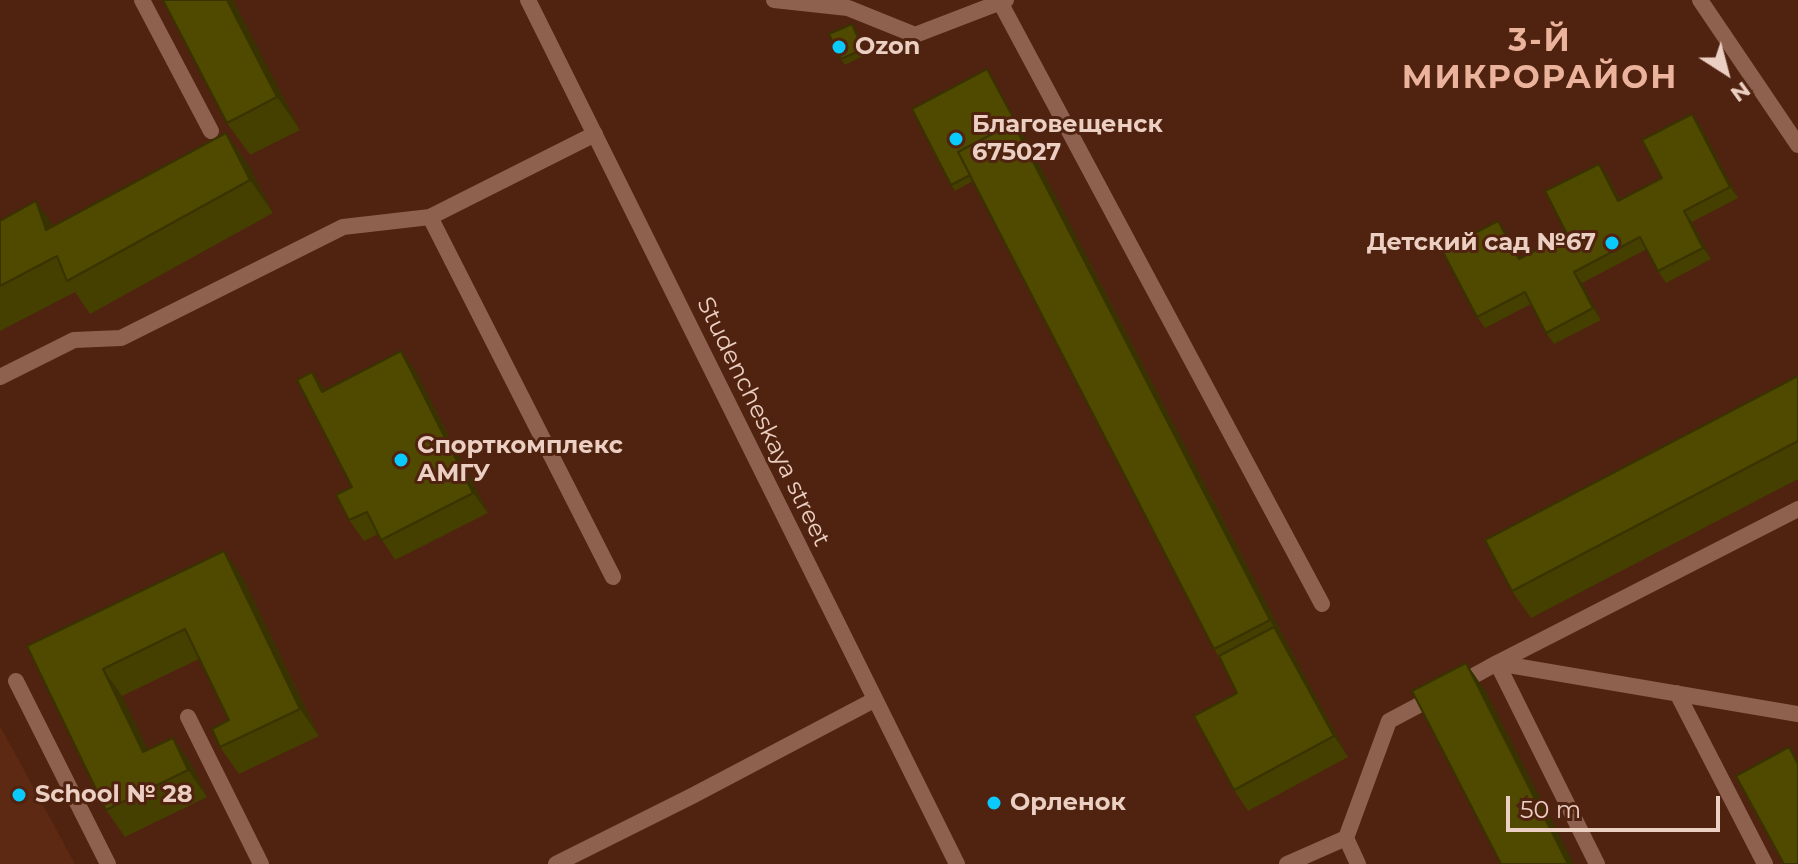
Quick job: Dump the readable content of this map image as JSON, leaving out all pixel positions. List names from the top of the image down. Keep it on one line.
{"streets":{"street":["Studencheskaya street"]},"districts":["3-Й МИКРОРАЙОН"],"places":["Ozon","Благовещенск 675027","Детский сад №67","Спорткомплекс АМГУ","School № 28","Орленок"],"scale_bar":"50 m","north":"bottom right"}
